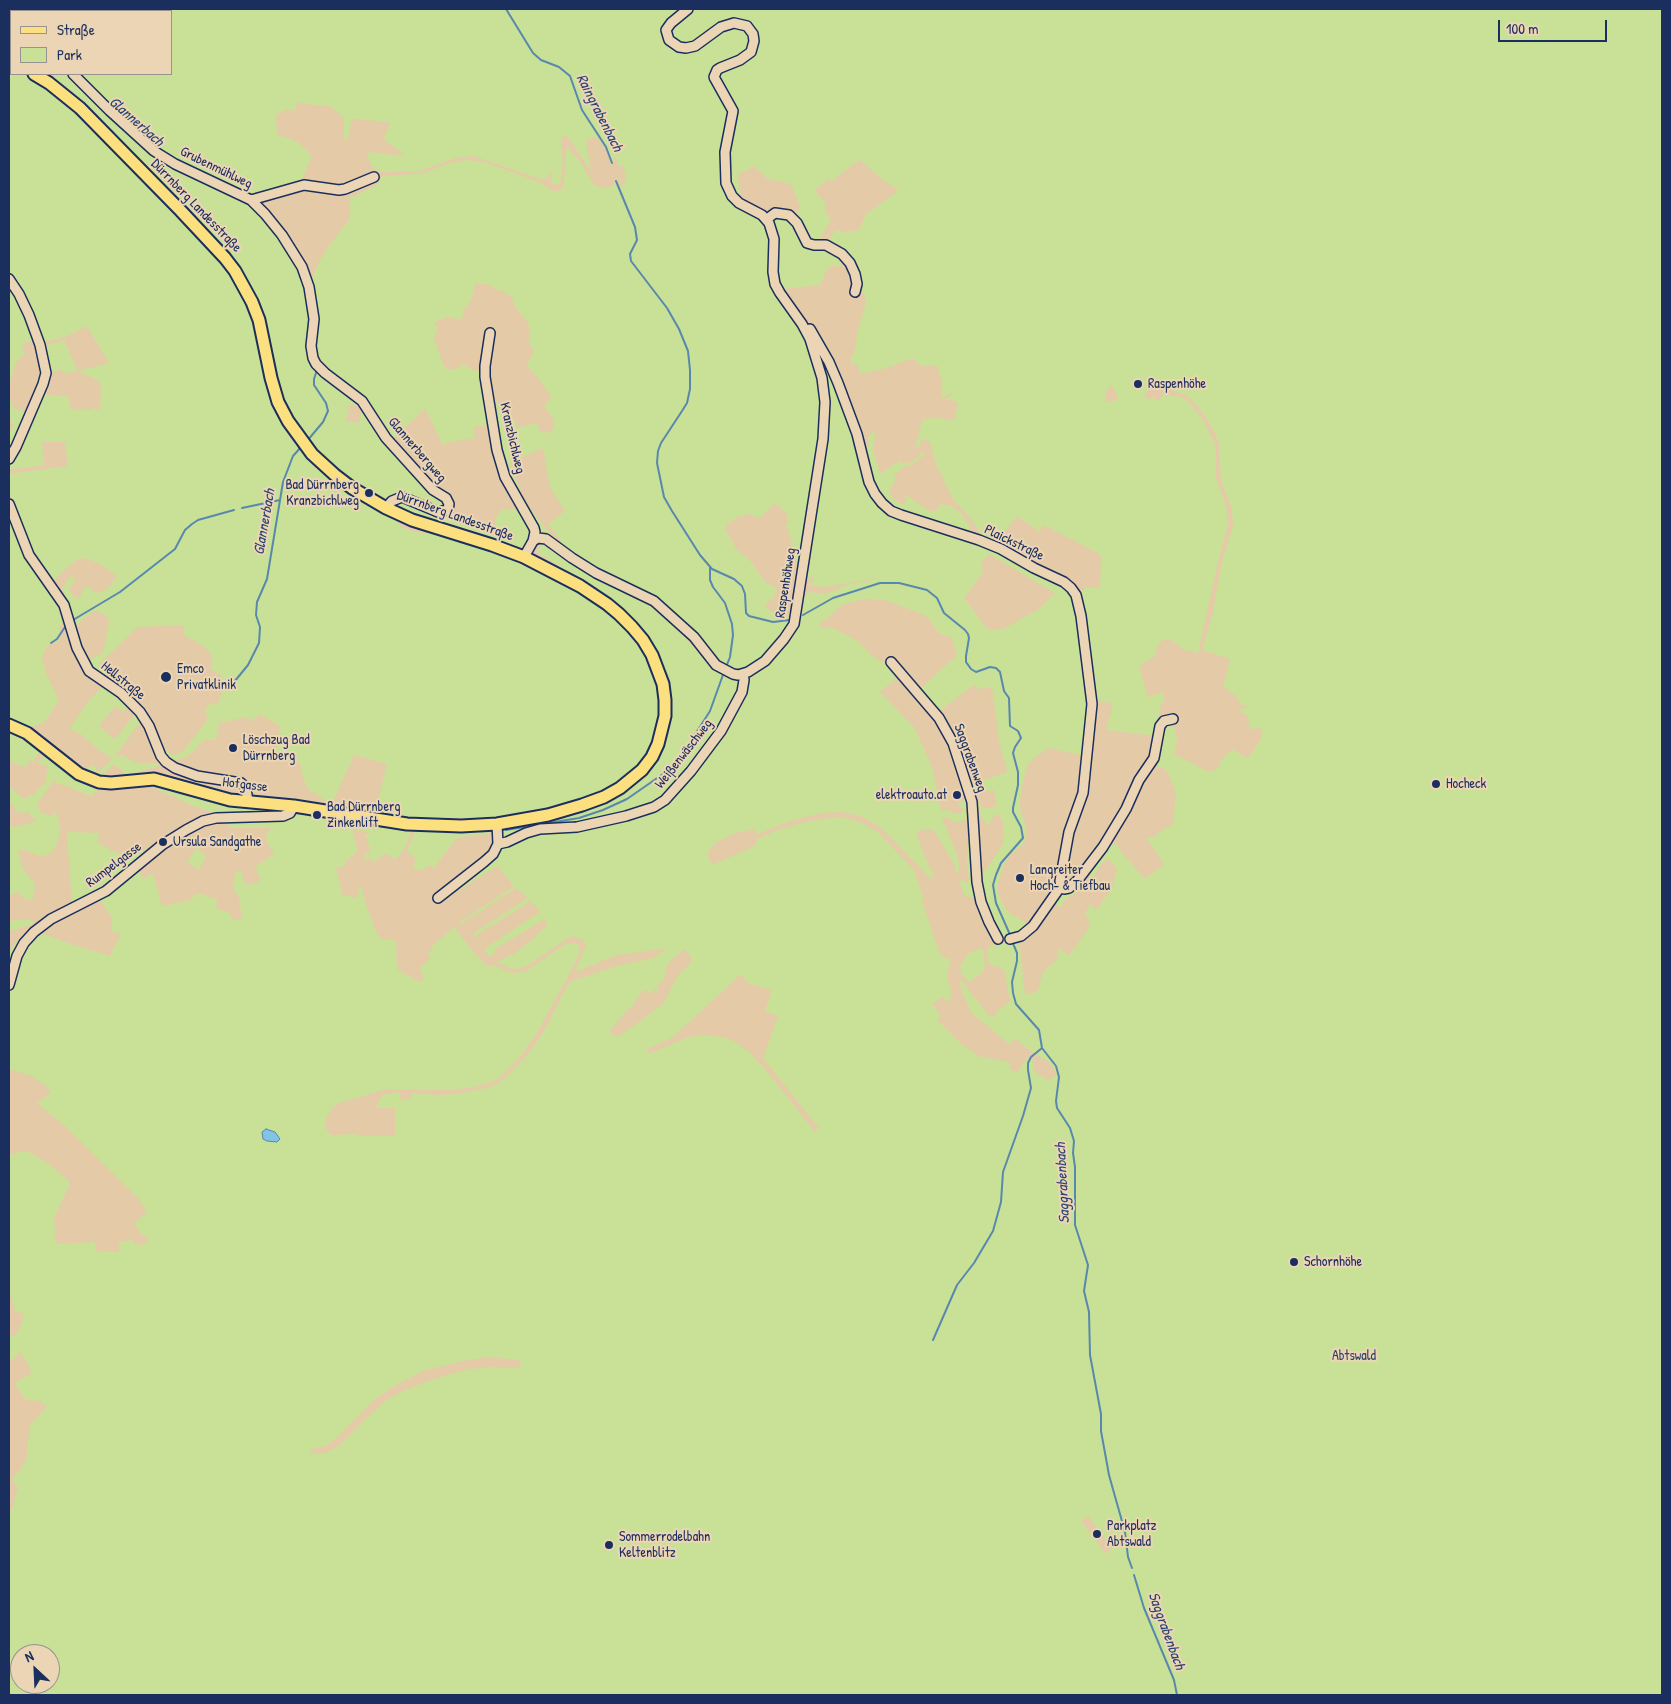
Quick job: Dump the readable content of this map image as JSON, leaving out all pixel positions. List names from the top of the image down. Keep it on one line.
{"streets":{"main road":["Dürrnberg Landesstraße","Hofgasse"],"street":["Grubenmühlweg","Kranzbichlweg","Glannerbergweg","Plaickstraße","Raspenhöhweg","Hellstraße","Weißenwäschweg","Saggrabenweg","Rumpelgasse"]},"crossings":[["Grubenmühlweg","Glannerbergweg"],["Dürrnberg Landesstraße","Glannerbergweg"],["Dürrnberg Landesstraße","Hofgasse"],["Plaickstraße","Raspenhöhweg"],["Raspenhöhweg","Weißenwäschweg"],["Hellstraße","Hofgasse"],["Hofgasse","Rumpelgasse"]],"water":["Raingrabenbach","Glannerbach","Saggrabenbach"],"parks":["Abtswald"],"places":["Raspenhöhe","Bad Dürrnberg Kranzbichlweg","Emco Privatklinik","Löschzug Bad Dürrnberg","Hocheck","elektroauto.at","Bad Dürrnberg Zinkenlift","Ursula Sandgathe","Langreiter Hoch- & Tiefbau","Schornhöhe","Parkplatz Abtswald","Sommerrodelbahn Keltenblitz"],"legend":["Straße","Park"],"scale_bar":"100 m","north":"top left"}
